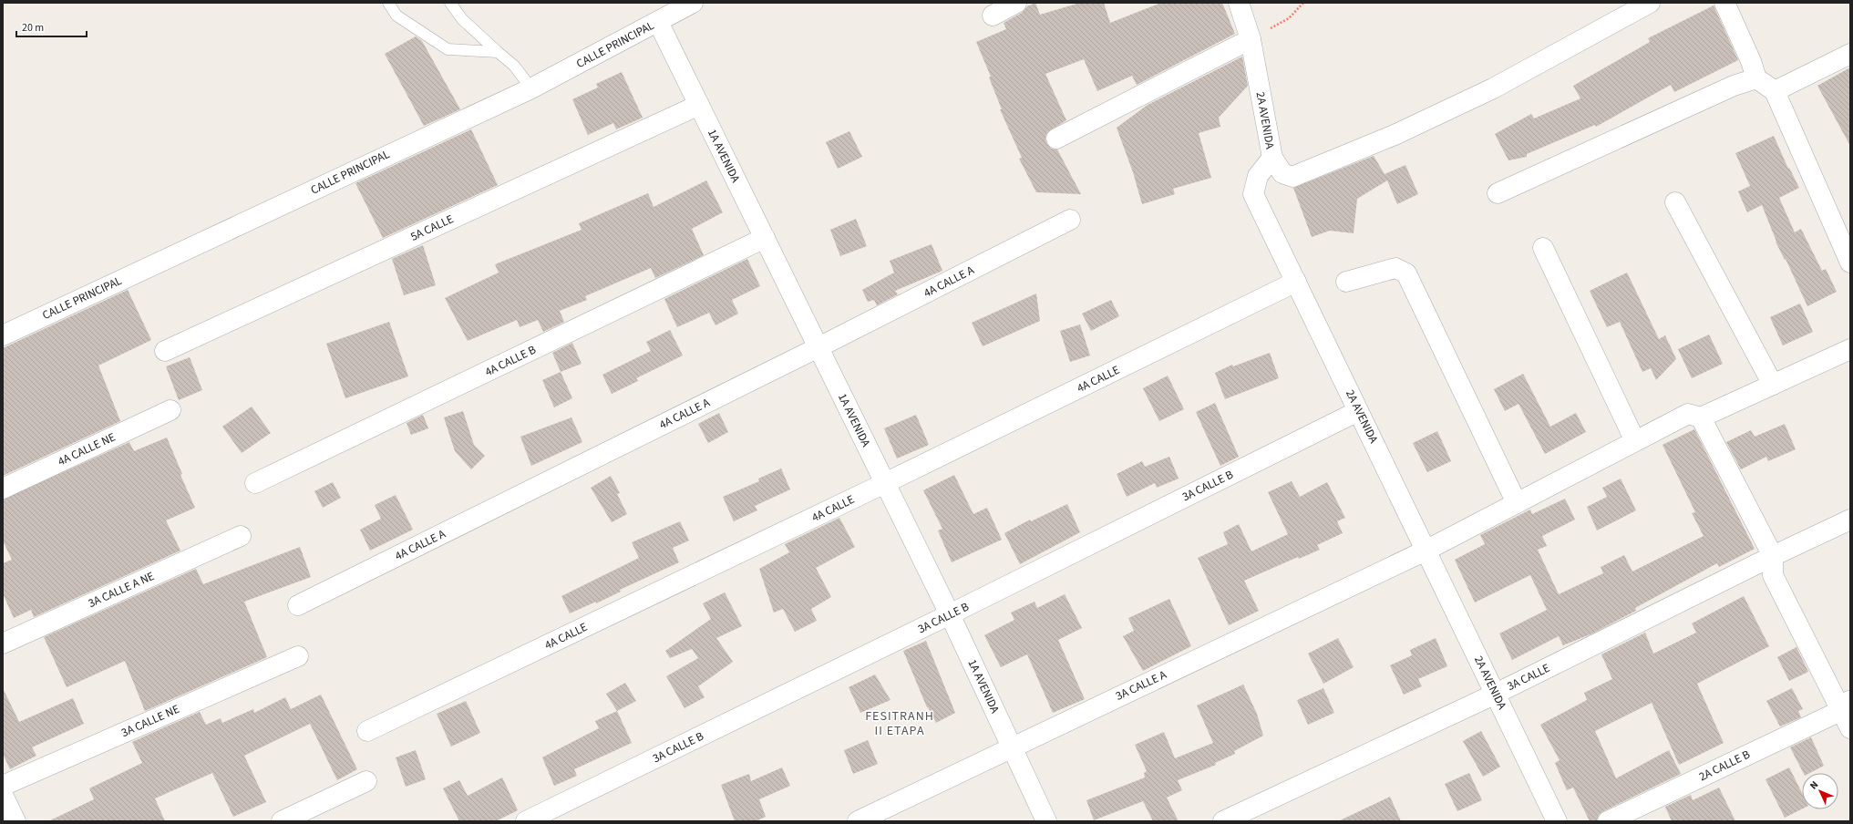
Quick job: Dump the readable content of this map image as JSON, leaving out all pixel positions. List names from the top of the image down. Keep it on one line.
{"streets":{"street":["CALLE PRINCIPAL","2A AVENIDA","1A AVENIDA","5A CALLE","4A CALLE A","4A CALLE B","4A CALLE","4A CALLE NE","3A CALLE B","3A CALLE A NE","3A CALLE","3A CALLE A","3A CALLE NE","2A CALLE B"]},"crossings":[["CALLE PRINCIPAL","1A AVENIDA"],["2A AVENIDA","4A CALLE"],["2A AVENIDA","3A CALLE B"],["2A AVENIDA","3A CALLE"],["2A AVENIDA","3A CALLE A"],["1A AVENIDA","5A CALLE"],["1A AVENIDA","4A CALLE A"],["1A AVENIDA","4A CALLE B"],["1A AVENIDA","4A CALLE"],["1A AVENIDA","3A CALLE B"],["1A AVENIDA","3A CALLE A"]],"districts":["FESITRANH II ETAPA"],"scale_bar":"20 m","north":"top left"}
